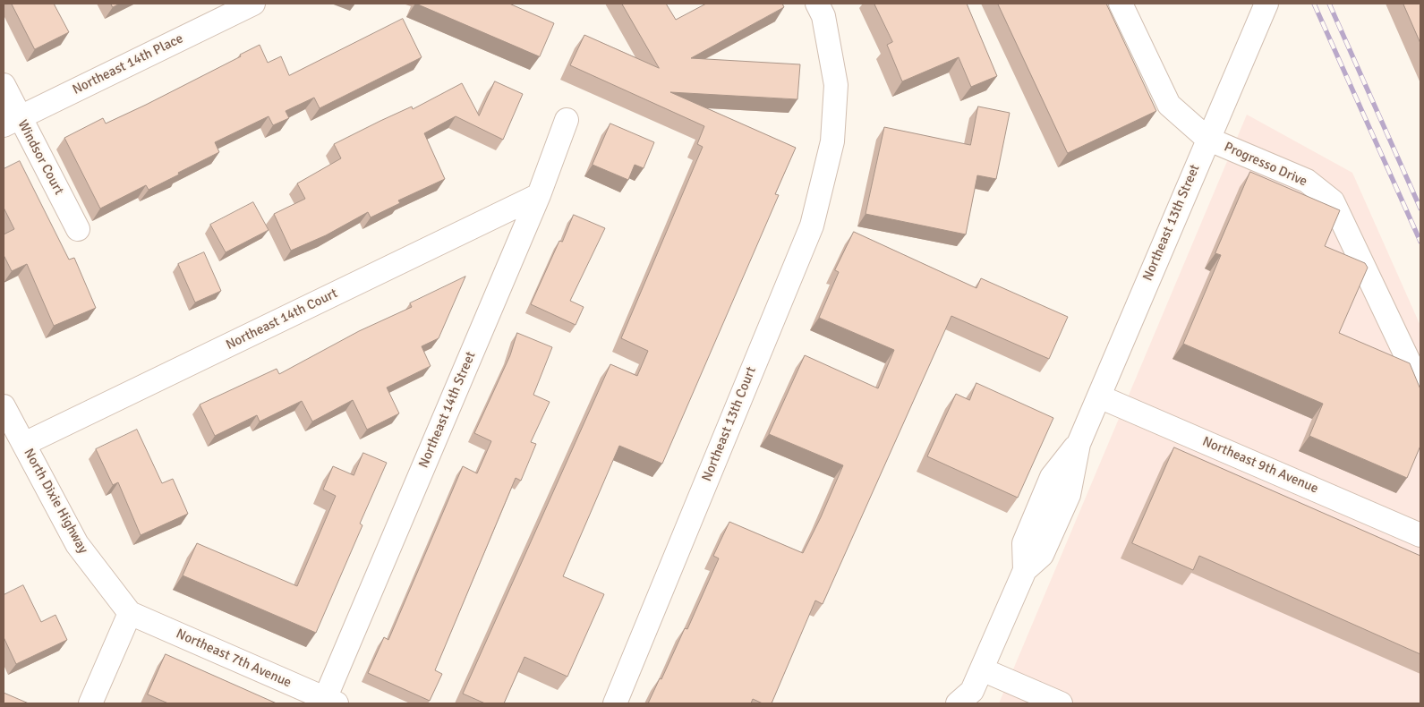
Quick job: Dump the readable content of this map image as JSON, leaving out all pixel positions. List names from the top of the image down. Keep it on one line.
{"streets":{"street":["Northeast 14th Place","Windsor Court","Progresso Drive","Northeast 13th Street","Northeast 14th Court","Northeast 14th Street","Northeast 13th Court","Northeast 9th Avenue","North Dixie Highway","Northeast 7th Avenue"]},"crossings":[["Northeast 14th Place","Windsor Court"],["Progresso Drive","Northeast 13th Street"],["Northeast 13th Street","Northeast 9th Avenue"],["Northeast 14th Court","Northeast 14th Street"],["Northeast 14th Court","North Dixie Highway"],["Northeast 14th Street","Northeast 7th Avenue"],["North Dixie Highway","Northeast 7th Avenue"]]}
